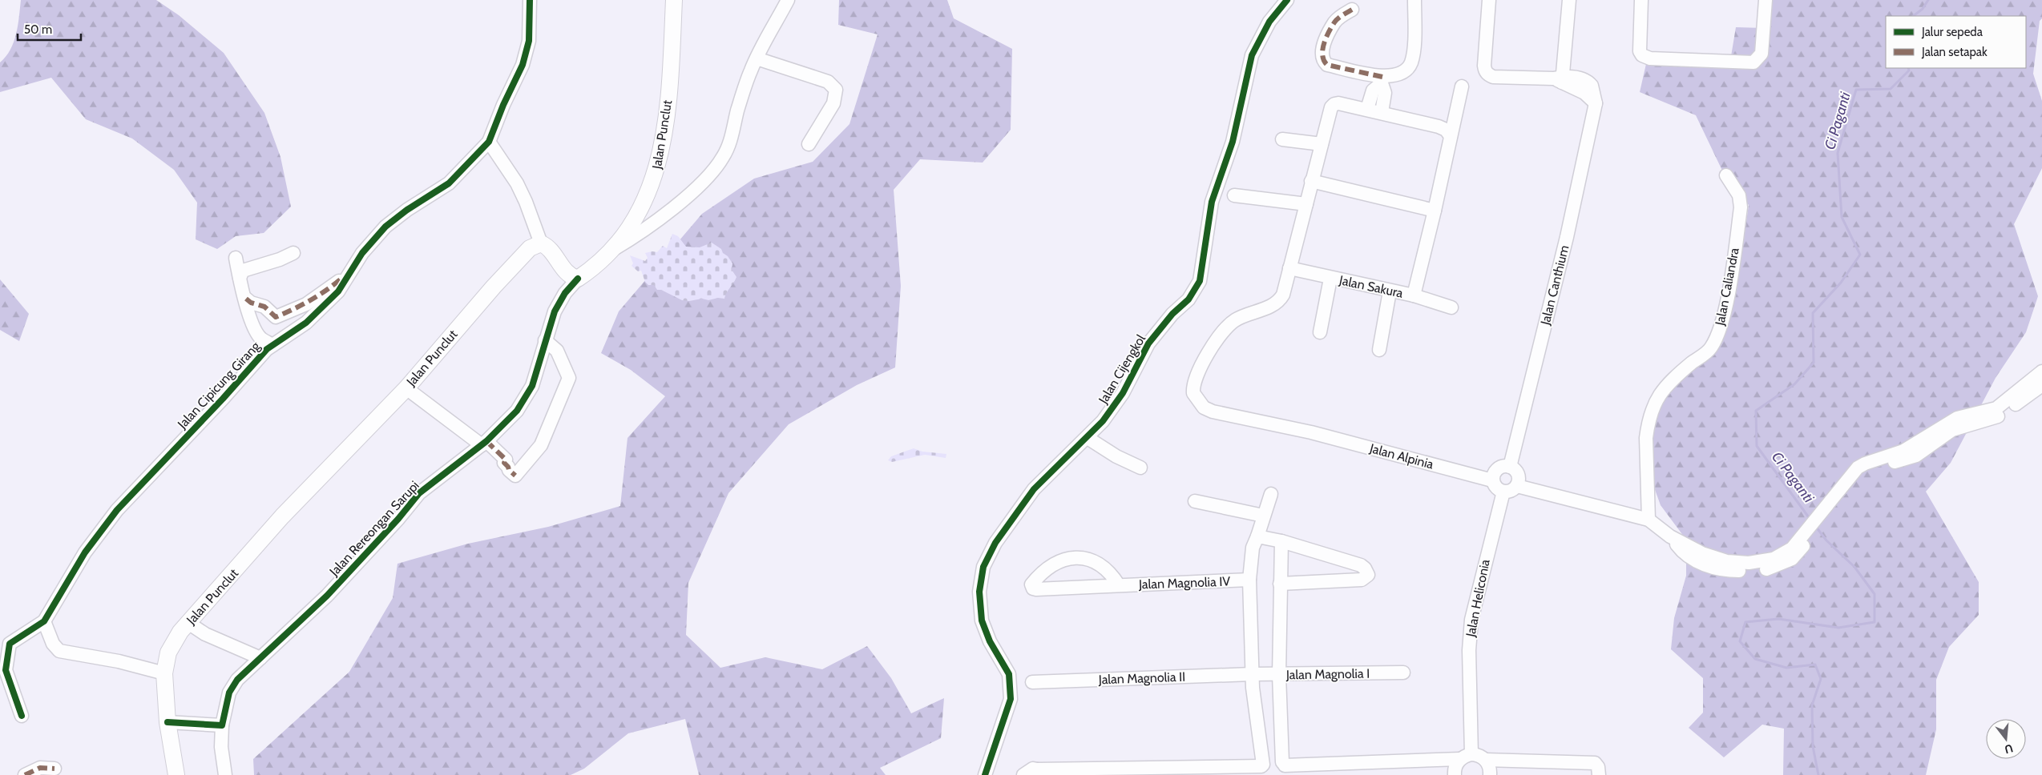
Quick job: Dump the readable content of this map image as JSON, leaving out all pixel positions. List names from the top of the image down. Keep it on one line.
{"streets":{"main road":["Jalan Punclut"],"street":["Jalan Canthium","Jalan Sakura","Jalan Caliandra","Jalan Cijengkol","Jalan Cipicung Girang","Jalan Alpinia","Jalan Rereongan Sarupi","Jalan Magnolia IV","Jalan Heliconia","Jalan Magnolia I","Jalan Magnolia II"]},"crossings":[["Jalan Punclut","Jalan Rereongan Sarupi"],["Jalan Canthium","Jalan Alpinia"],["Jalan Canthium","Jalan Heliconia"],["Jalan Sakura","Jalan Alpinia"],["Jalan Alpinia","Jalan Heliconia"],["Jalan Magnolia I","Jalan Magnolia II"]],"water":["Ci Paganti"],"legend":["Jalur sepeda","Jalan setapak"],"scale_bar":"50 m","north":"bottom"}
